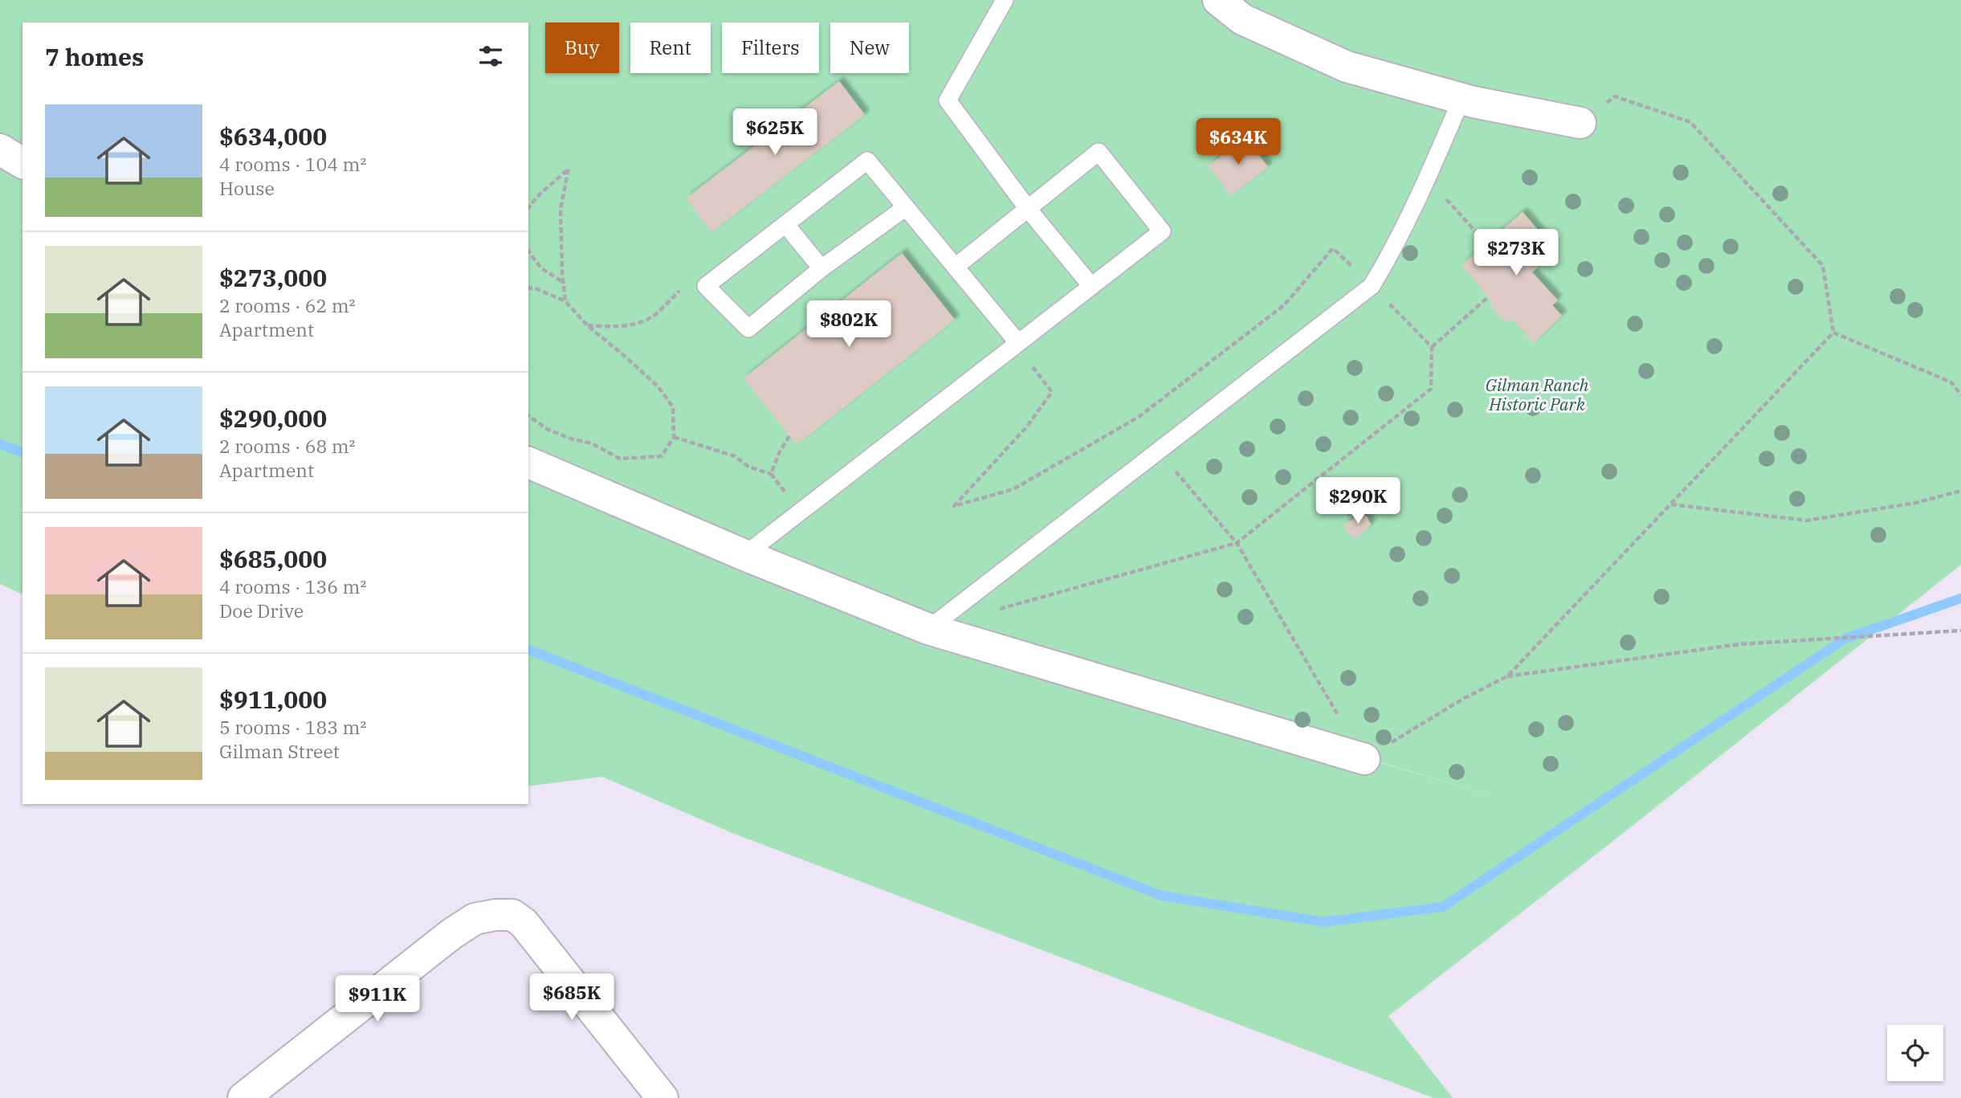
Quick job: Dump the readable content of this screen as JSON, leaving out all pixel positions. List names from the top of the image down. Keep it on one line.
{"parks":["Gilman Ranch Historic Park"],"page":{"chip":["Buy","Rent","Filters","New"],"heading":"7 homes","list":[{"name":"$634,000","note":"4 rooms · 104 m² · House"},{"name":"$273,000","note":"2 rooms · 62 m² · Apartment"},{"name":"$290,000","note":"2 rooms · 68 m² · Apartment"},{"name":"$685,000","note":"4 rooms · 136 m² · Doe Drive"},{"name":"$911,000","note":"5 rooms · 183 m² · Gilman Street"}],"price":["$625K","$634K","$273K","$802K","$290K","$685K","$911K"]}}
